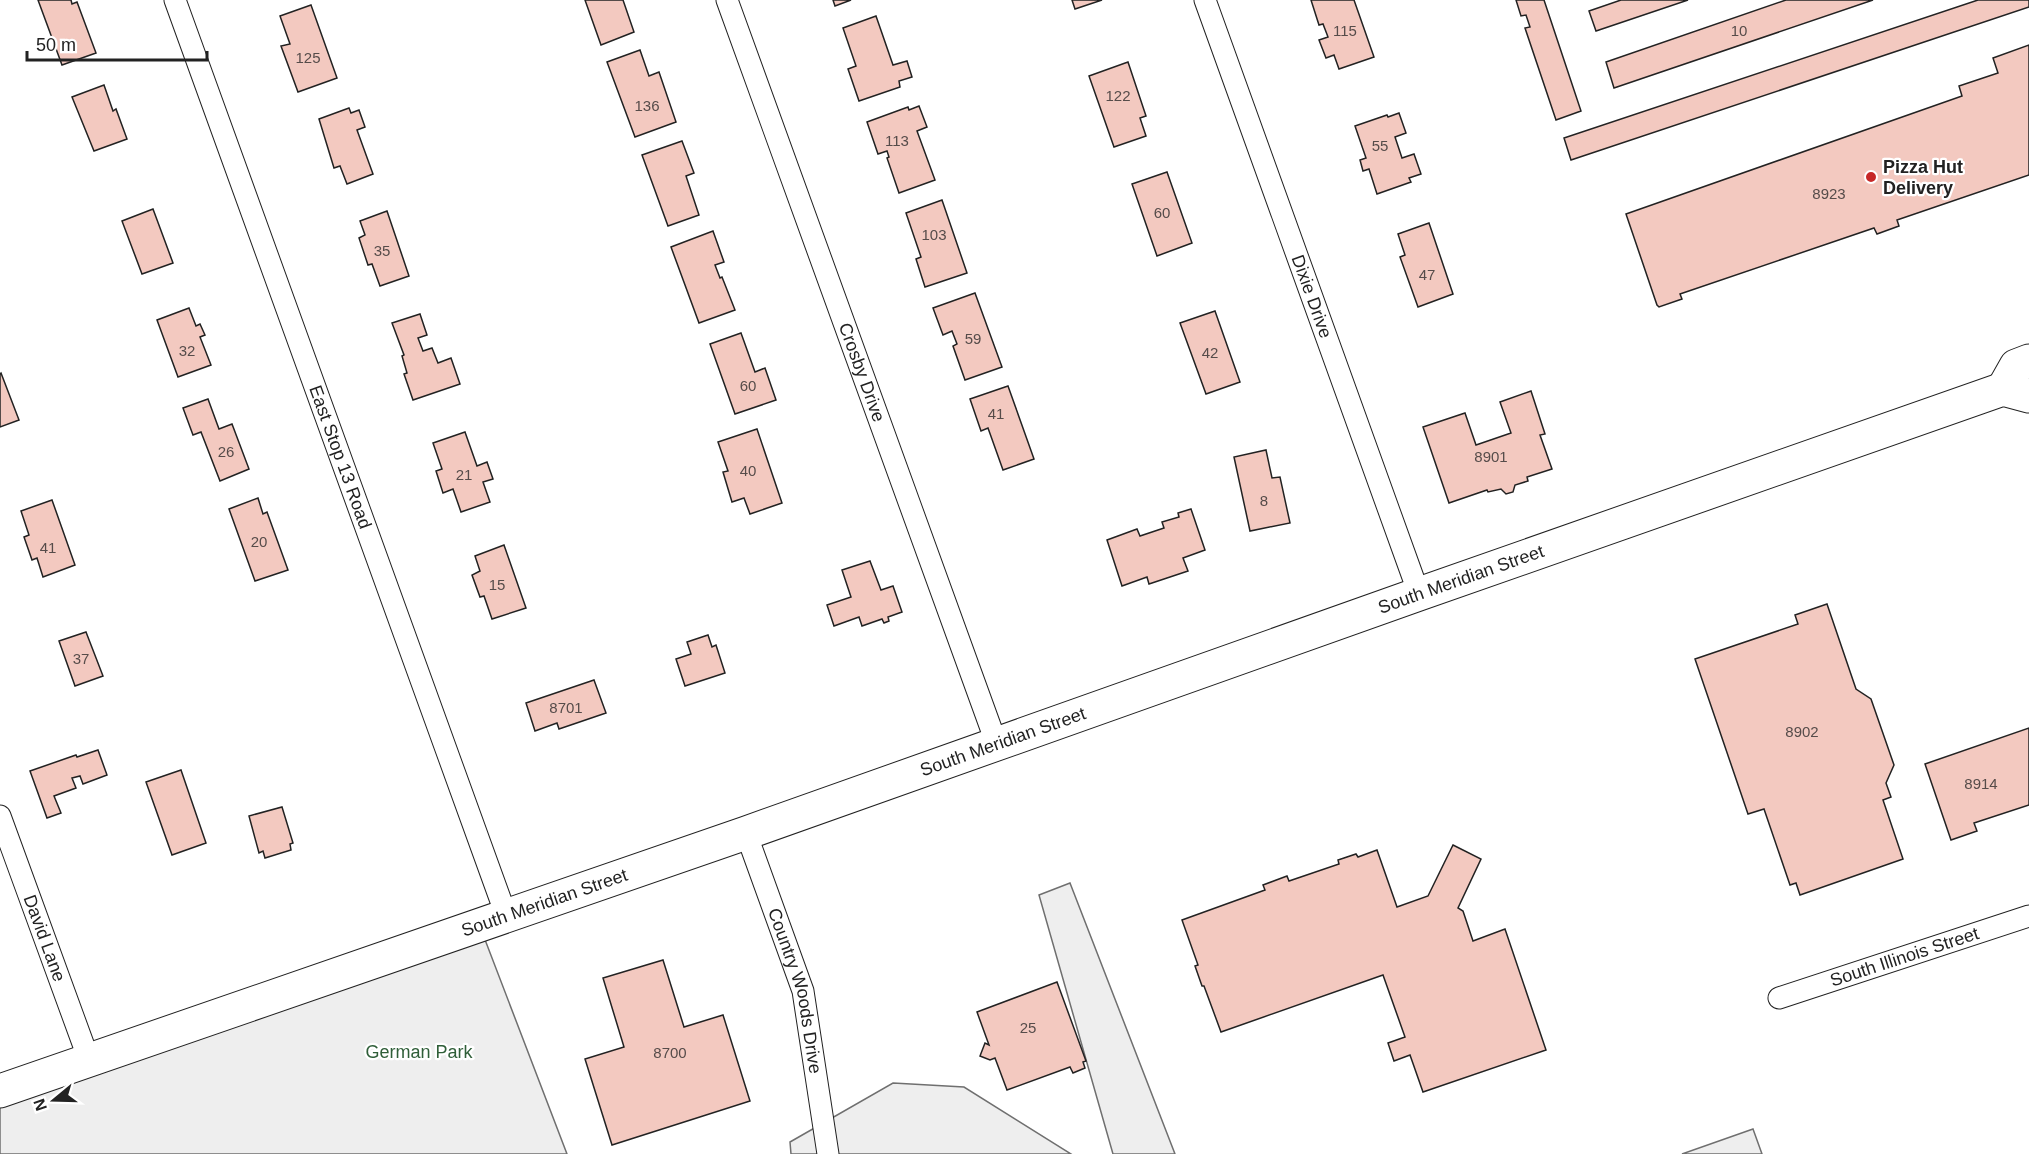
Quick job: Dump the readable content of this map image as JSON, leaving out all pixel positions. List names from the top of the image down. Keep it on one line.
{"streets":{"main road":["South Meridian Street"],"street":["Dixie Drive","Crosby Drive","East Stop 13 Road","David Lane","South Illinois Street","Country Woods Drive"]},"crossings":[["Dixie Drive","South Meridian Street"],["Crosby Drive","South Meridian Street"],["East Stop 13 Road","South Meridian Street"],["South Meridian Street","David Lane"],["South Meridian Street","Country Woods Drive"]],"parks":["German Park"],"places":["Pizza Hut Delivery"],"house_numbers":["115","10","125","122","136","113","55","8923","60","103","35","47","59","32","42","60","41","26","8901","40","21","8","20","41","15","37","8701","8902","8914","25","8700"],"scale_bar":"50 m","north":"left"}
